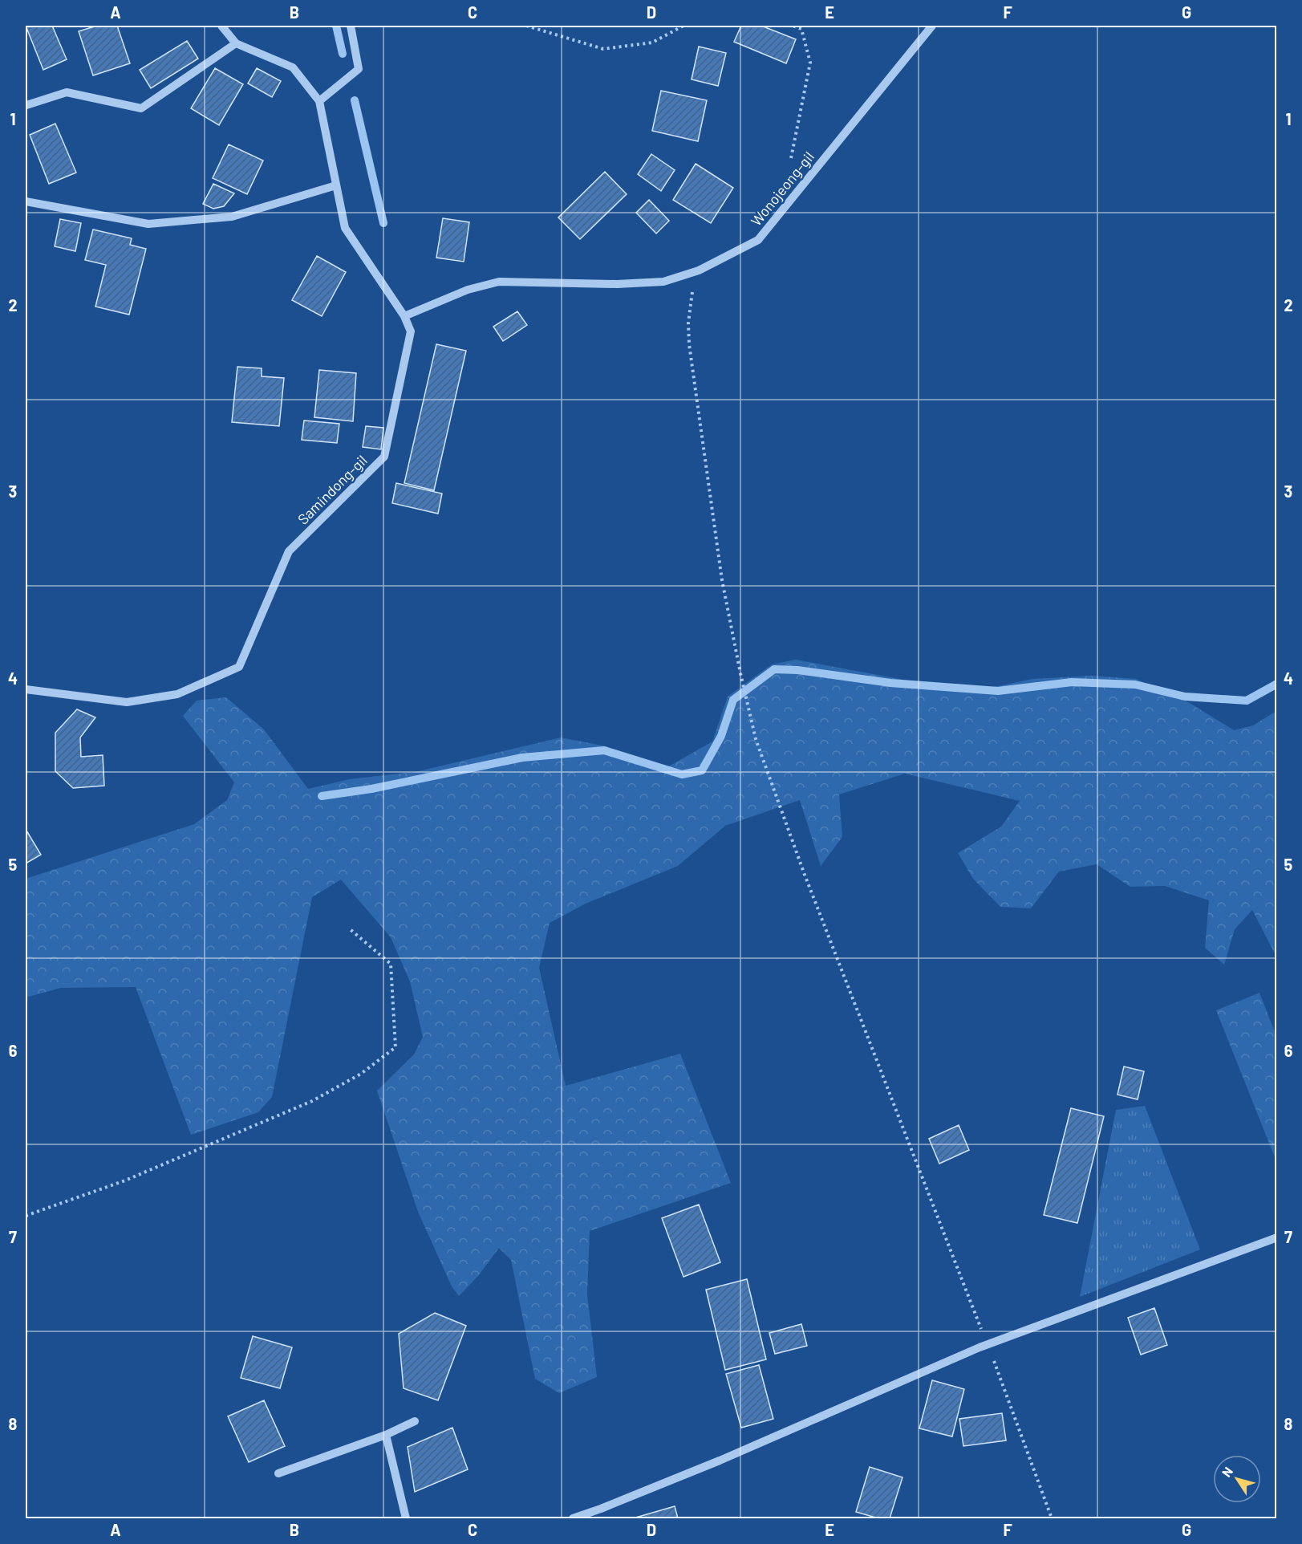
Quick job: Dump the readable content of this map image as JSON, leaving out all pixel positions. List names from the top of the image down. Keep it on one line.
{"streets":{"street":["Wonojeong-gil","Samindong-gil"]},"crossings":[["Wonojeong-gil","Samindong-gil"]],"north":"top left","grid":{"columns":["A","B","C","D","E","F","G"],"rows":["1","2","3","4","5","6","7","8"]}}
